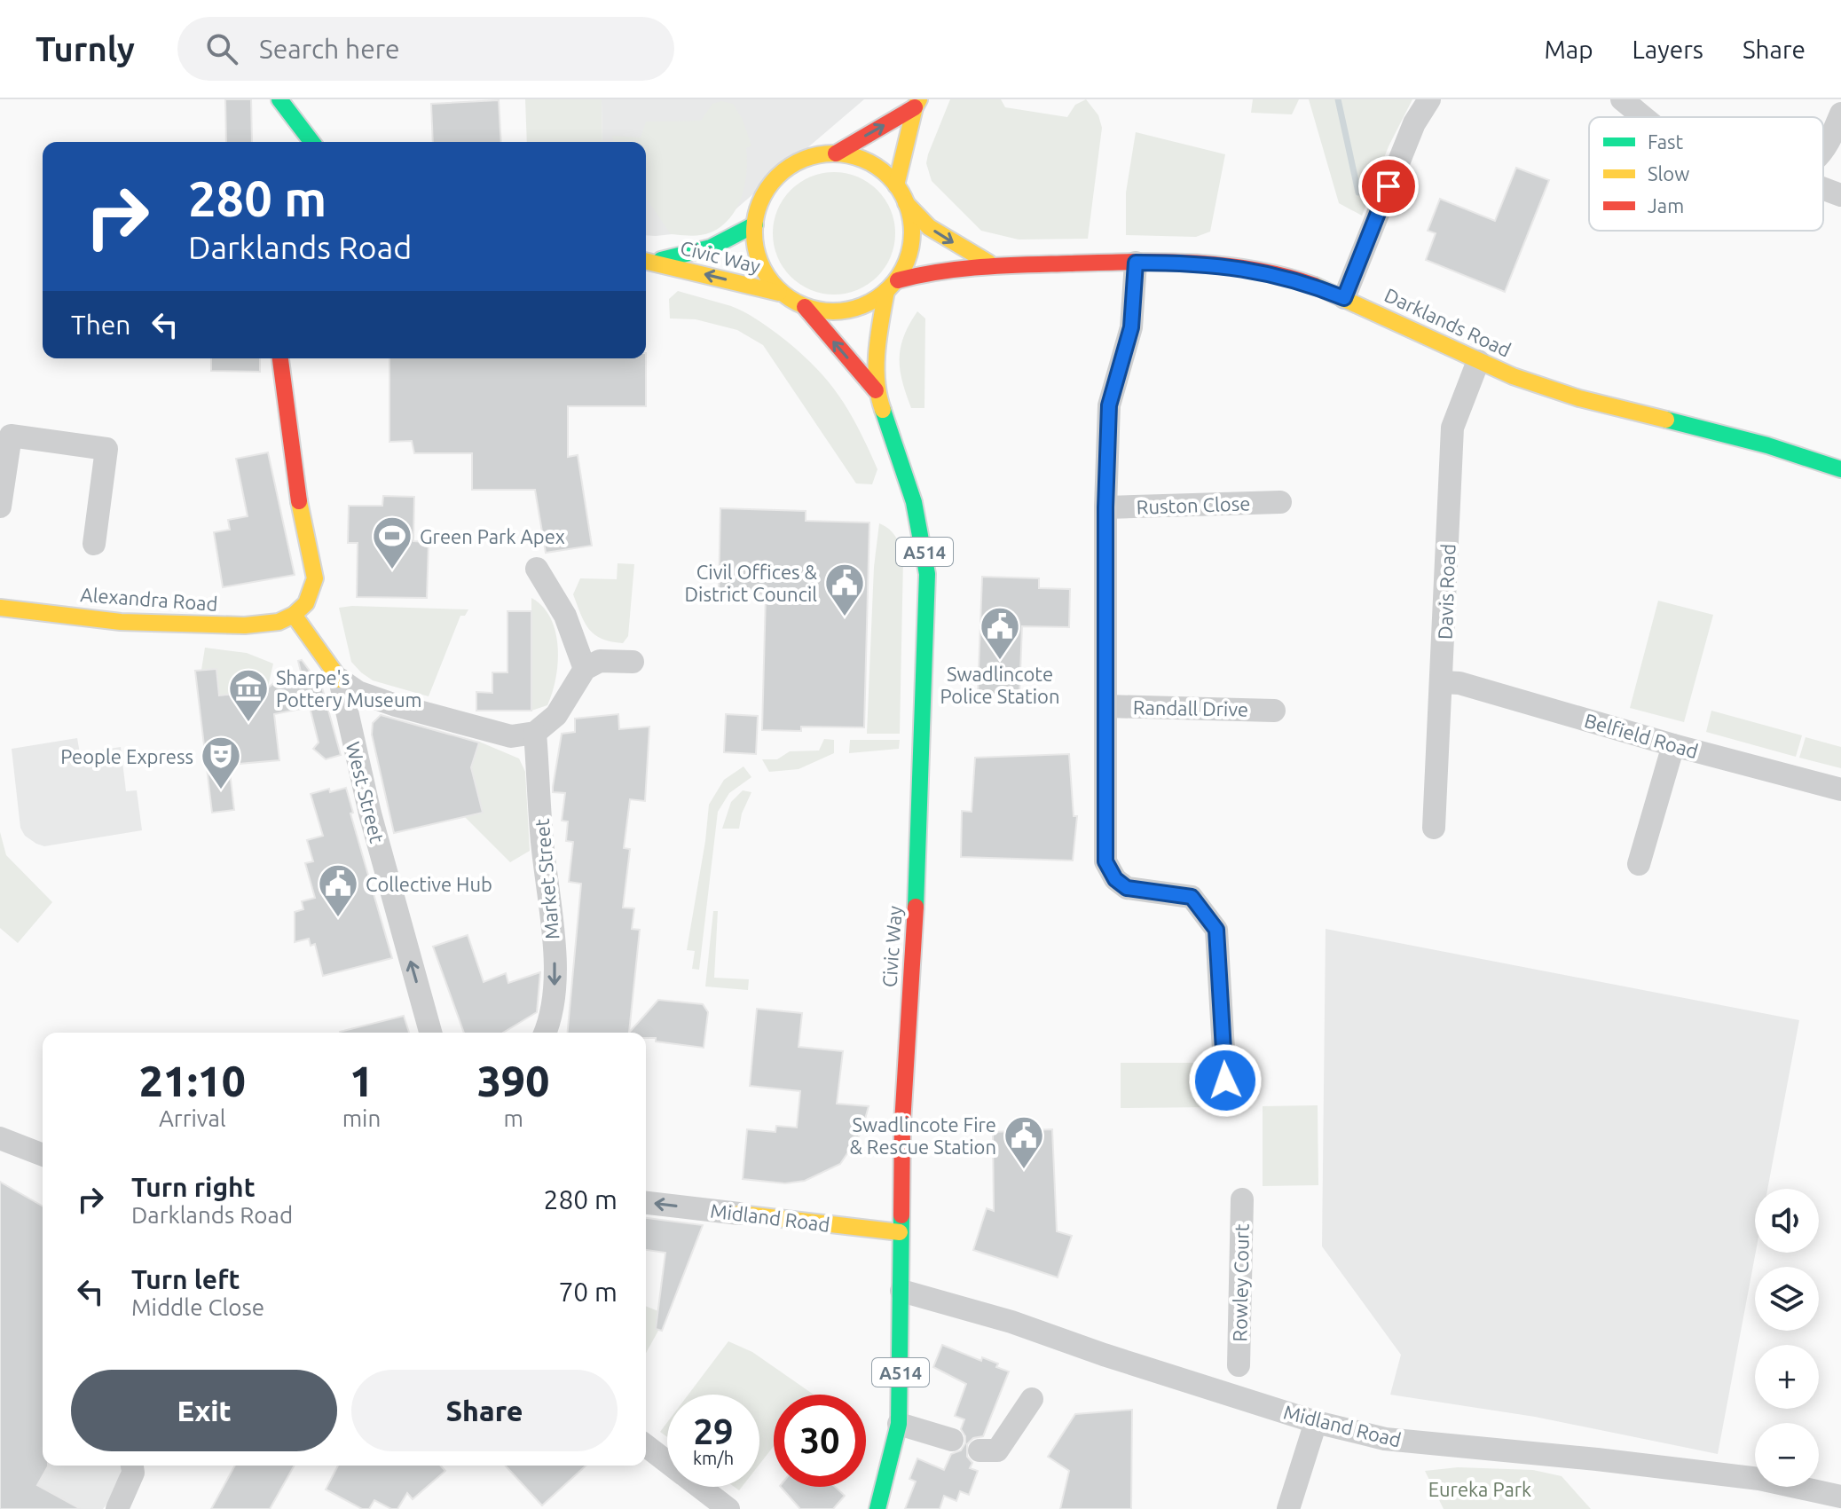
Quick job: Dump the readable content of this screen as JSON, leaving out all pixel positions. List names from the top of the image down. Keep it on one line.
{"streets":{"street":["Civic Way","Darklands Road","Ruston Close","A514","Davis Road","Alexandra Road","Randall Drive","Belfield Road","West Street","Market Street","Midland Road","Rowley Court"]},"crossings":[["Civic Way","Darklands Road"],["Civic Way","Midland Road"],["Darklands Road","Davis Road"],["Davis Road","Belfield Road"],["Alexandra Road","West Street"]],"one_way":["West Street","Market Street"],"parks":["Eureka Park"],"places":{"sports":["Green Park Apex"],"public building":["Civil Offices & District Council","Swadlincote Police Station","Collective Hub","Swadlincote Fire & Rescue Station"],"museum":["Sharpe's Pottery Museum"],"theatre":["People Express"]},"legend":["Fast","Slow","Jam"],"page":{"header":"Turnly","search":"Search here","nav":["Map","Layers","Share"],"turn":["280 m","Darklands Road"],"then":"Then","eta":["21:10","Arrival","1","min","390","m"],"list":[{"name":"Turn right","note":"Darklands Road","value":"280 m"},{"name":"Turn left","note":"Middle Close","value":"70 m"}],"map_buttons":["+","−"],"buttons":["Exit","Share"],"speed":"29 km/h","limit":"30"}}
